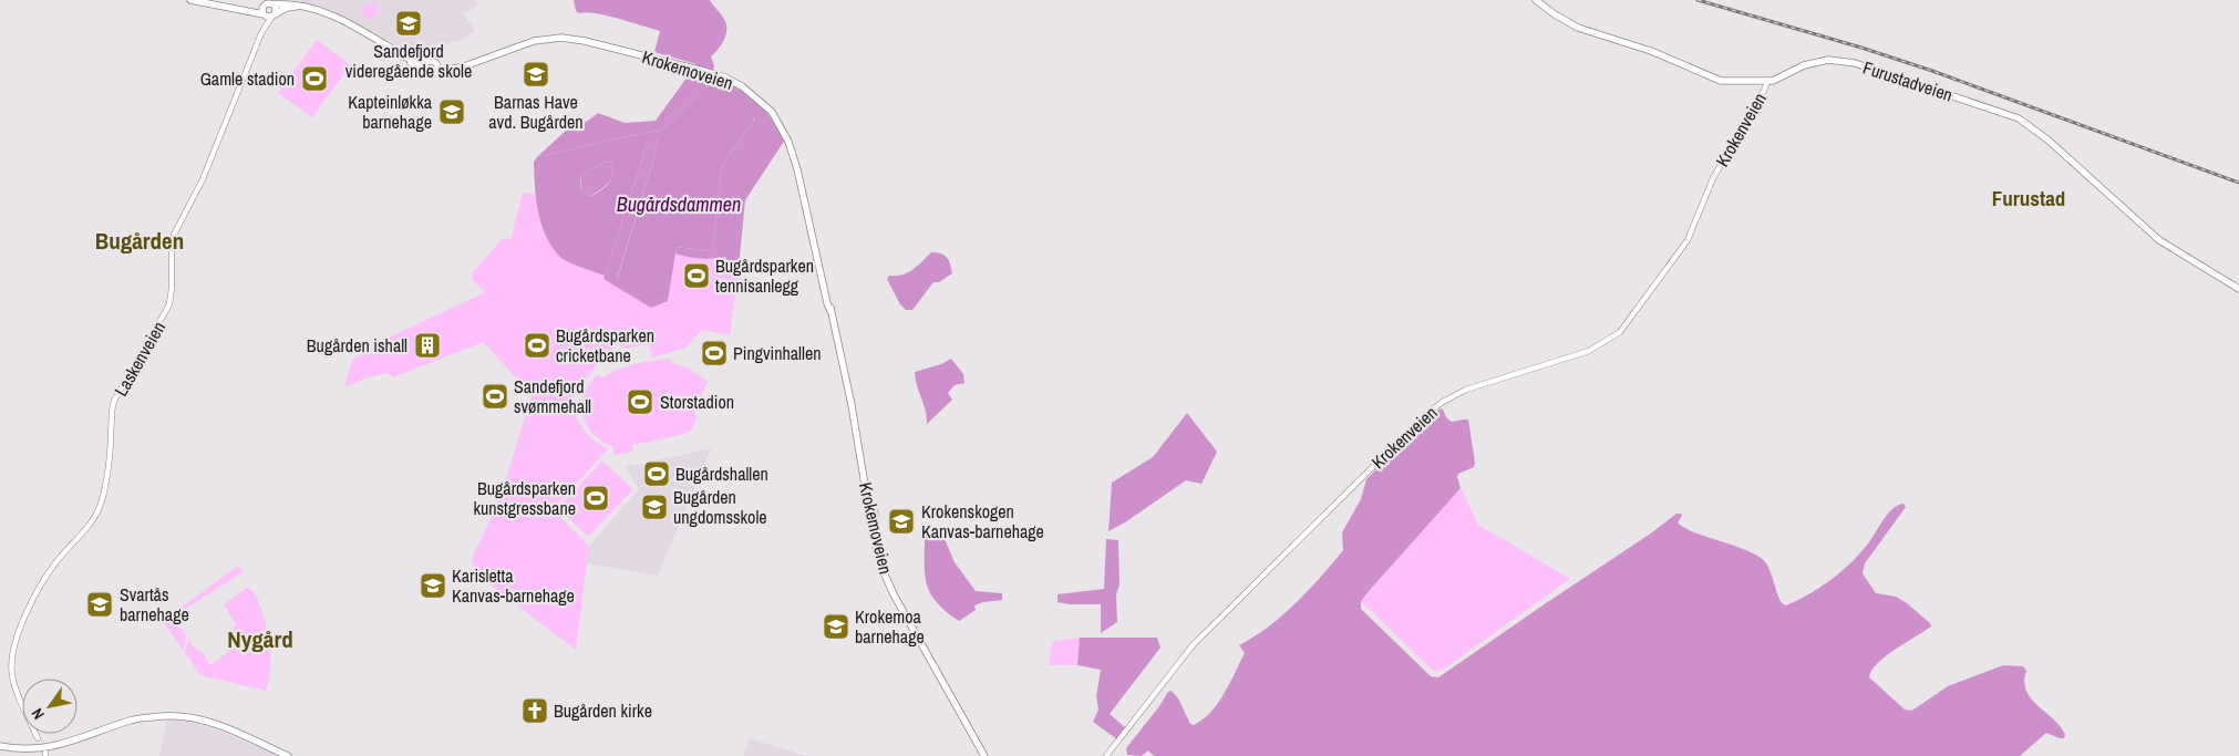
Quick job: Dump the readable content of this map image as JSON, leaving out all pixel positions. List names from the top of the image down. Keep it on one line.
{"streets":{"main road":["Krokemoveien","Furustadveien"],"street":["Krokenveien","Laskenveien"]},"crossings":[["Krokemoveien","Laskenveien"],["Furustadveien","Krokenveien"]],"districts":["Furustad","Bugården","Nygård"],"water":["Bugårdsdammen"],"places":{"school or university":["Sandefjord videregående skole","Barnas Have avd. Bugården","Kapteinløkka barnehage","Bugården ungdomsskole","Krokenskogen Kanvas-barnehage","Karisletta Kanvas-barnehage","Svartås barnehage","Krokemoa barnehage"],"sports":["Gamle stadion","Bugårdsparken tennisanlegg","Bugårdsparken cricketbane","Pingvinhallen","Sandefjord svømmehall","Storstadion","Bugårdshallen","Bugårdsparken kunstgressbane"],"building":["Bugården ishall"],"church":["Bugården kirke"]},"north":"bottom left"}
